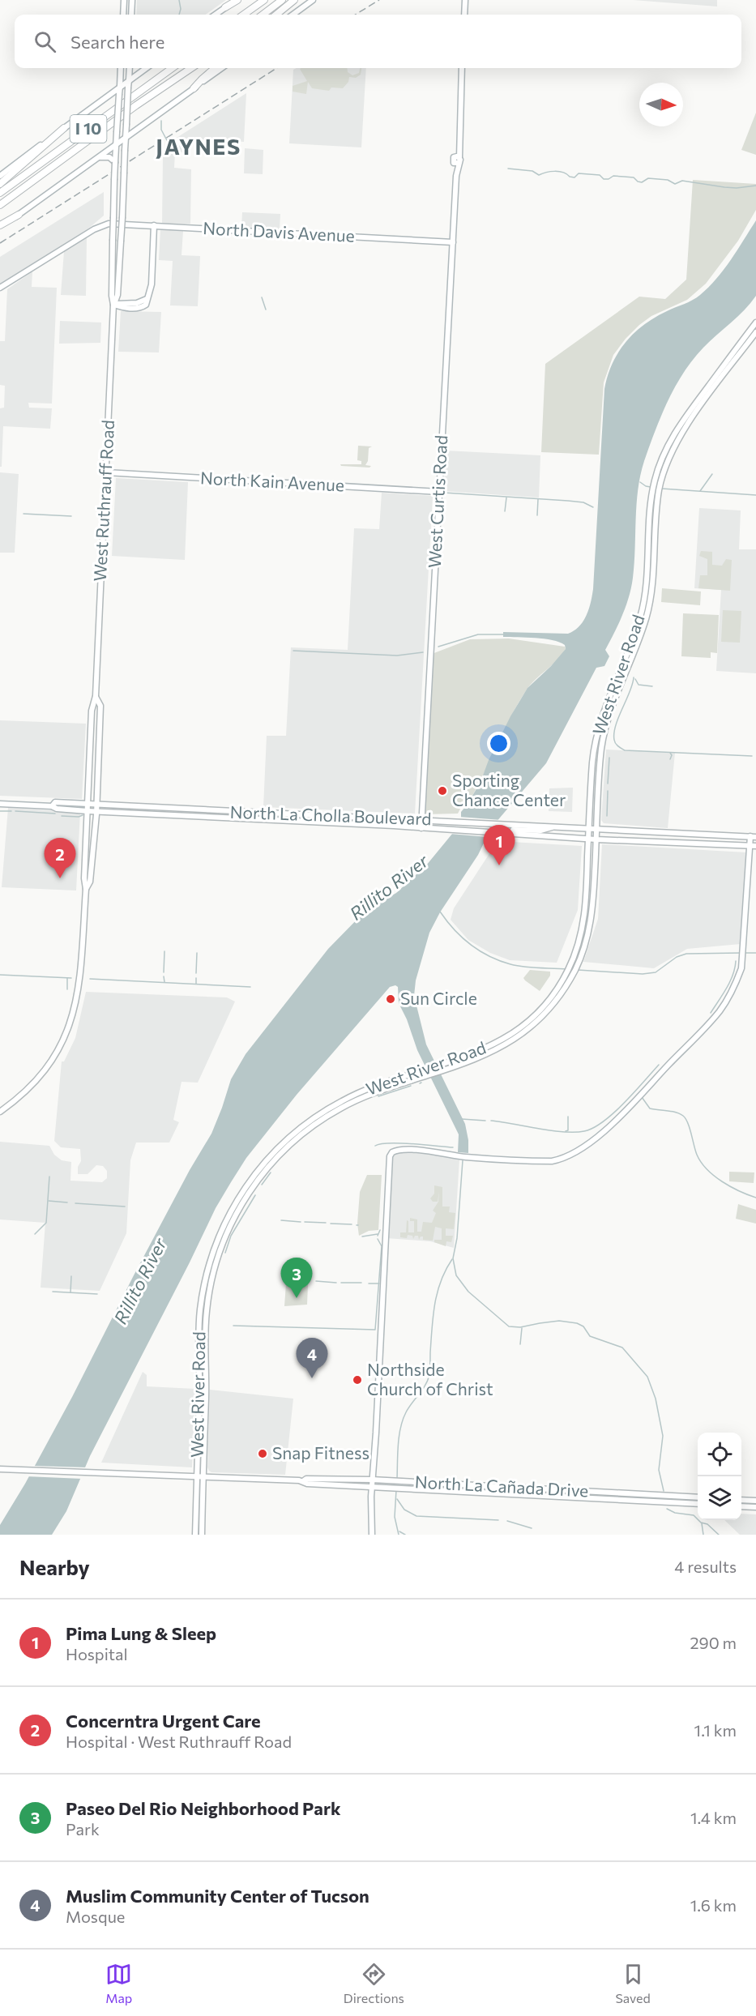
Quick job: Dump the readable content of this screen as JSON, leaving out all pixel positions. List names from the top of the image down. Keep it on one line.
{"streets":{"highway":["I 10"],"main road":["North Davis Avenue","North Kain Avenue","West Ruthrauff Road","West Curtis Road","West River Road","North La Cholla Boulevard","North La Cañada Drive"]},"crossings":[["North Davis Avenue","West Curtis Road"],["North Kain Avenue","West Ruthrauff Road"],["North Kain Avenue","West Curtis Road"],["West Ruthrauff Road","North La Cholla Boulevard"],["West Curtis Road","North La Cholla Boulevard"],["West River Road","North La Cholla Boulevard"],["West River Road","North La Cañada Drive"]],"districts":["JAYNES"],"water":["Rillito River"],"places":["Sporting Chance Center","Sun Circle","Northside Church of Christ","Snap Fitness"],"north":"right","page":{"search":"Search here","pins":["1","2","3","4"],"heading":["Nearby","4 results"],"list":[{"mark":"1","name":"Pima Lung & Sleep","note":"Hospital","value":"290 m"},{"mark":"2","name":"Concerntra Urgent Care","note":"Hospital · West Ruthrauff Road","value":"1.1 km"},{"mark":"3","name":"Paseo Del Rio Neighborhood Park","note":"Park","value":"1.4 km"},{"mark":"4","name":"Muslim Community Center of Tucson","note":"Mosque","value":"1.6 km"}],"nav":["Map","Directions","Saved"]}}
